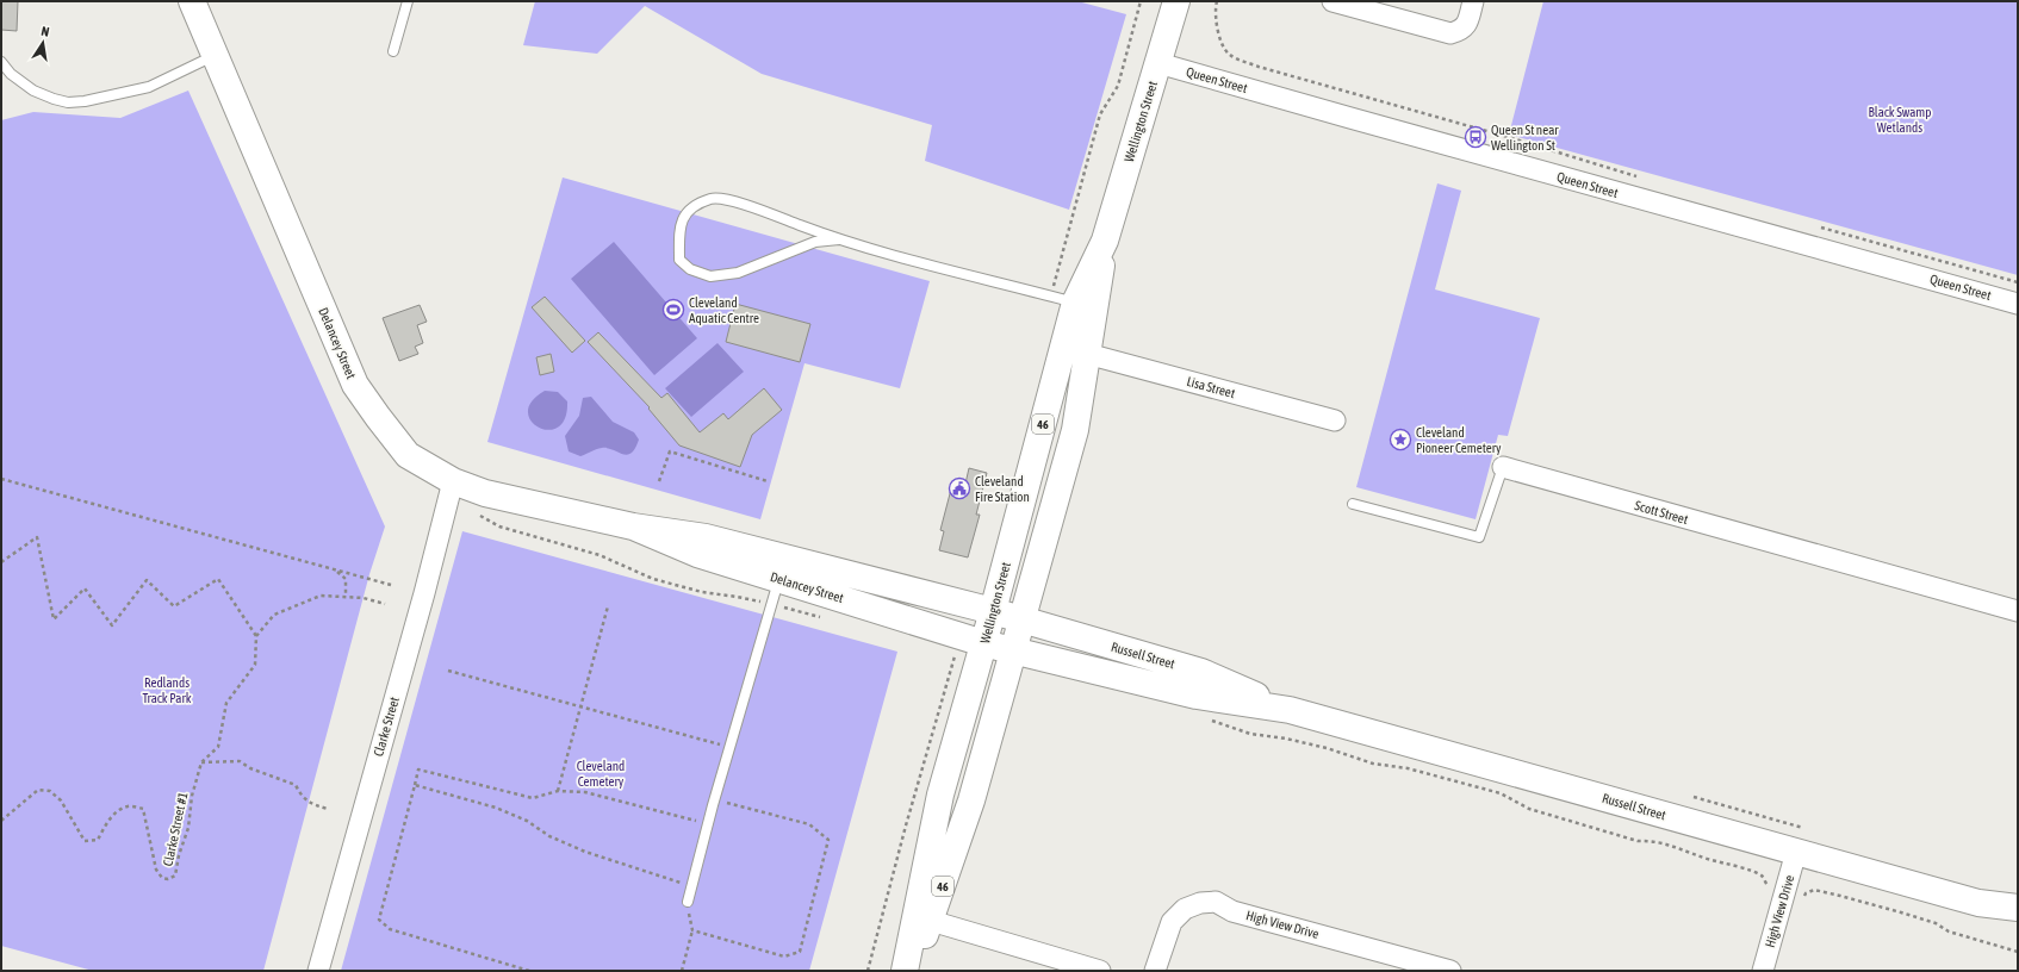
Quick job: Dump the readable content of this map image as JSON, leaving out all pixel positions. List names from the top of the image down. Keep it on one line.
{"streets":{"main road":["Wellington Street","Delancey Street","46","Russell Street"],"street":["Queen Street","Lisa Street","Scott Street","Clarke Street","High View Drive"],"path":["Clarke Street #1"]},"crossings":[["Queen Street","Wellington Street"],["Wellington Street","Delancey Street"],["Wellington Street","Lisa Street"],["Wellington Street","Russell Street"],["Delancey Street","Russell Street"],["Delancey Street","Clarke Street"],["Russell Street","High View Drive"]],"parks":["Black Swamp Wetlands","Redlands Track Park","Cleveland Cemetery"],"places":{"bus stop":["Queen St near Wellington St"],"sports":["Cleveland Aquatic Centre"],"place":["Cleveland Pioneer Cemetery"],"public building":["Cleveland Fire Station"]},"north":"top"}
